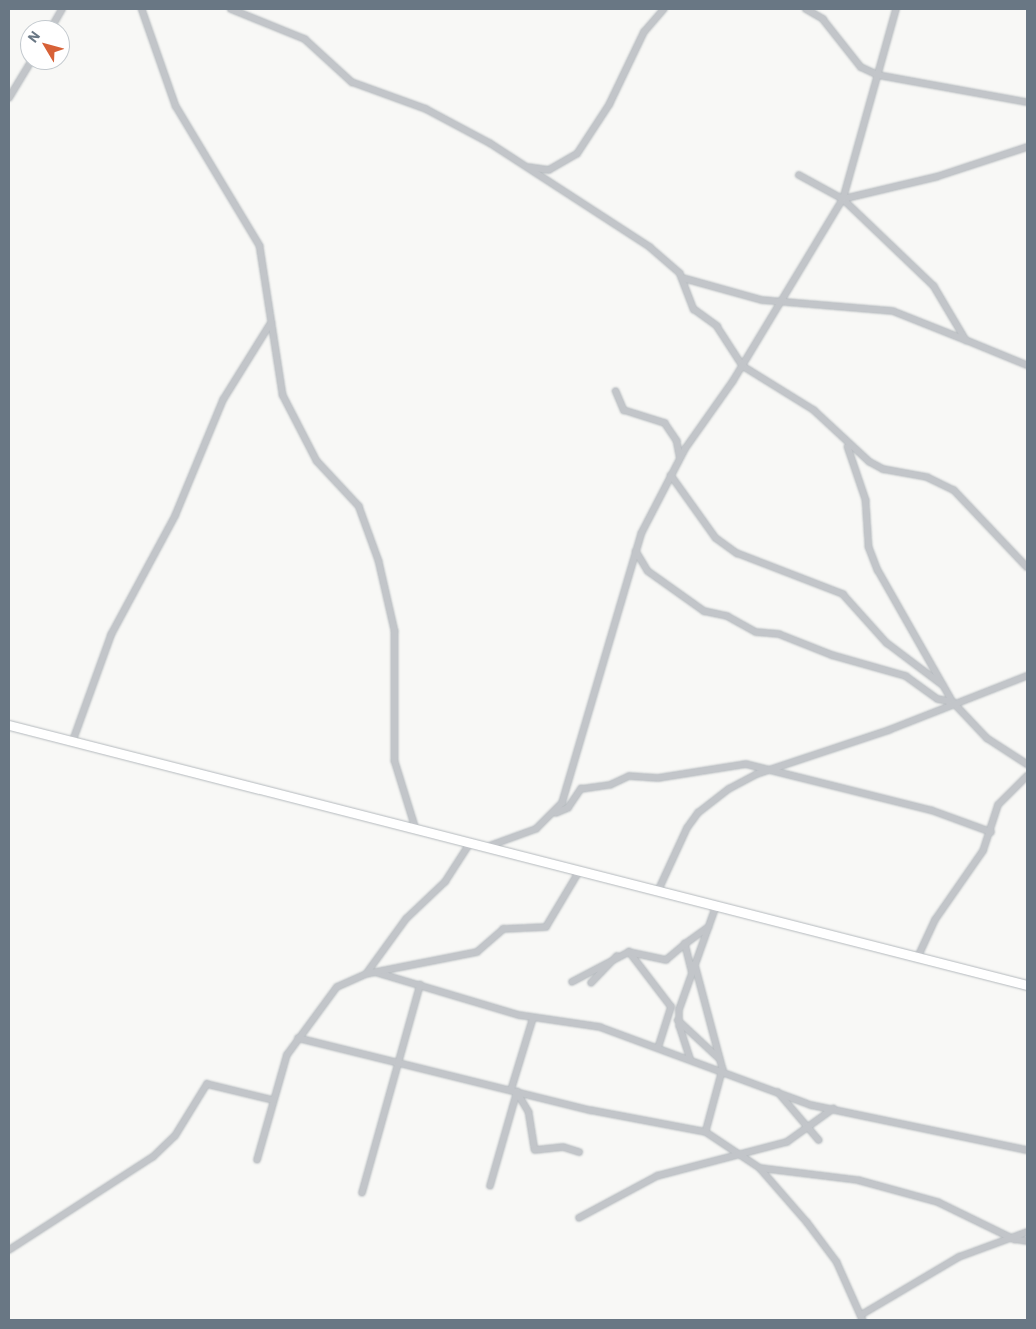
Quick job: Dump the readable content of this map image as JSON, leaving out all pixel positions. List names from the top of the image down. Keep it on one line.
{"north":"top left"}
